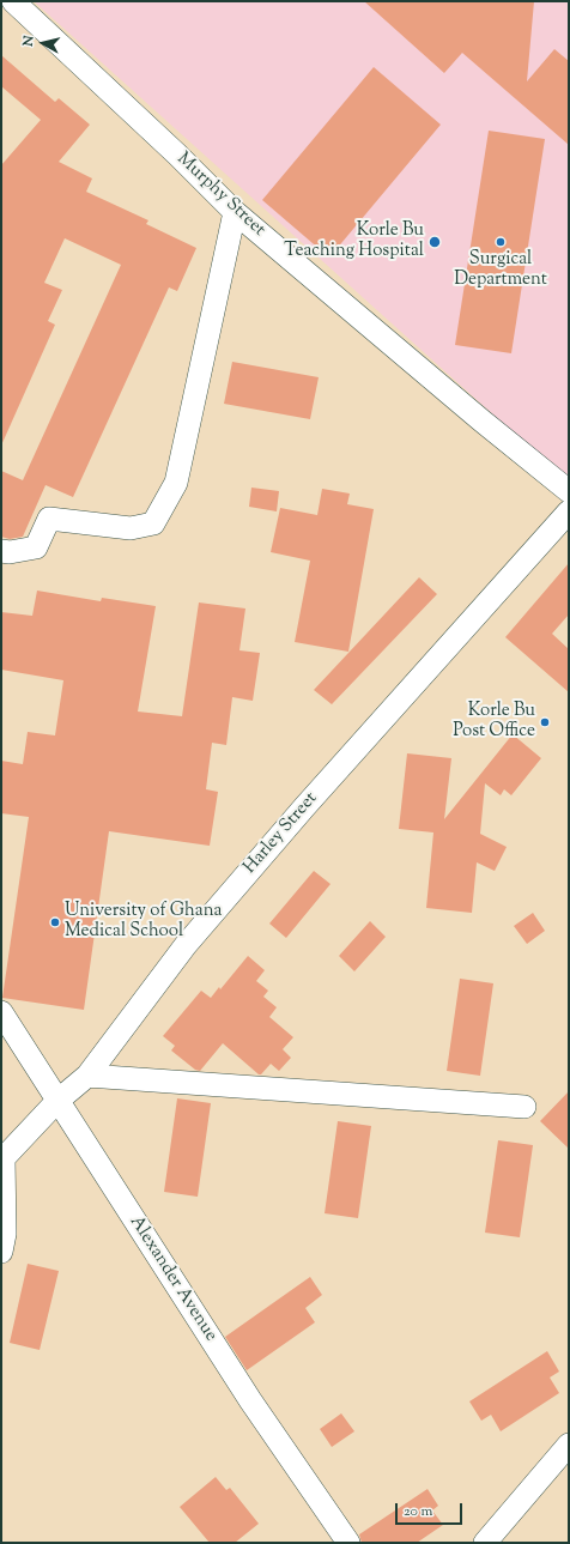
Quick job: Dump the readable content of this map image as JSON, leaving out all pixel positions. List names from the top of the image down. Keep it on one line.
{"streets":{"street":["Murphy Street","Harley Street","Alexander Avenue"]},"crossings":[["Harley Street","Alexander Avenue"]],"places":["Korle Bu Teaching Hospital","Surgical Department","Korle Bu Post Office","University of Ghana Medical School"],"scale_bar":"20 m","north":"left"}
